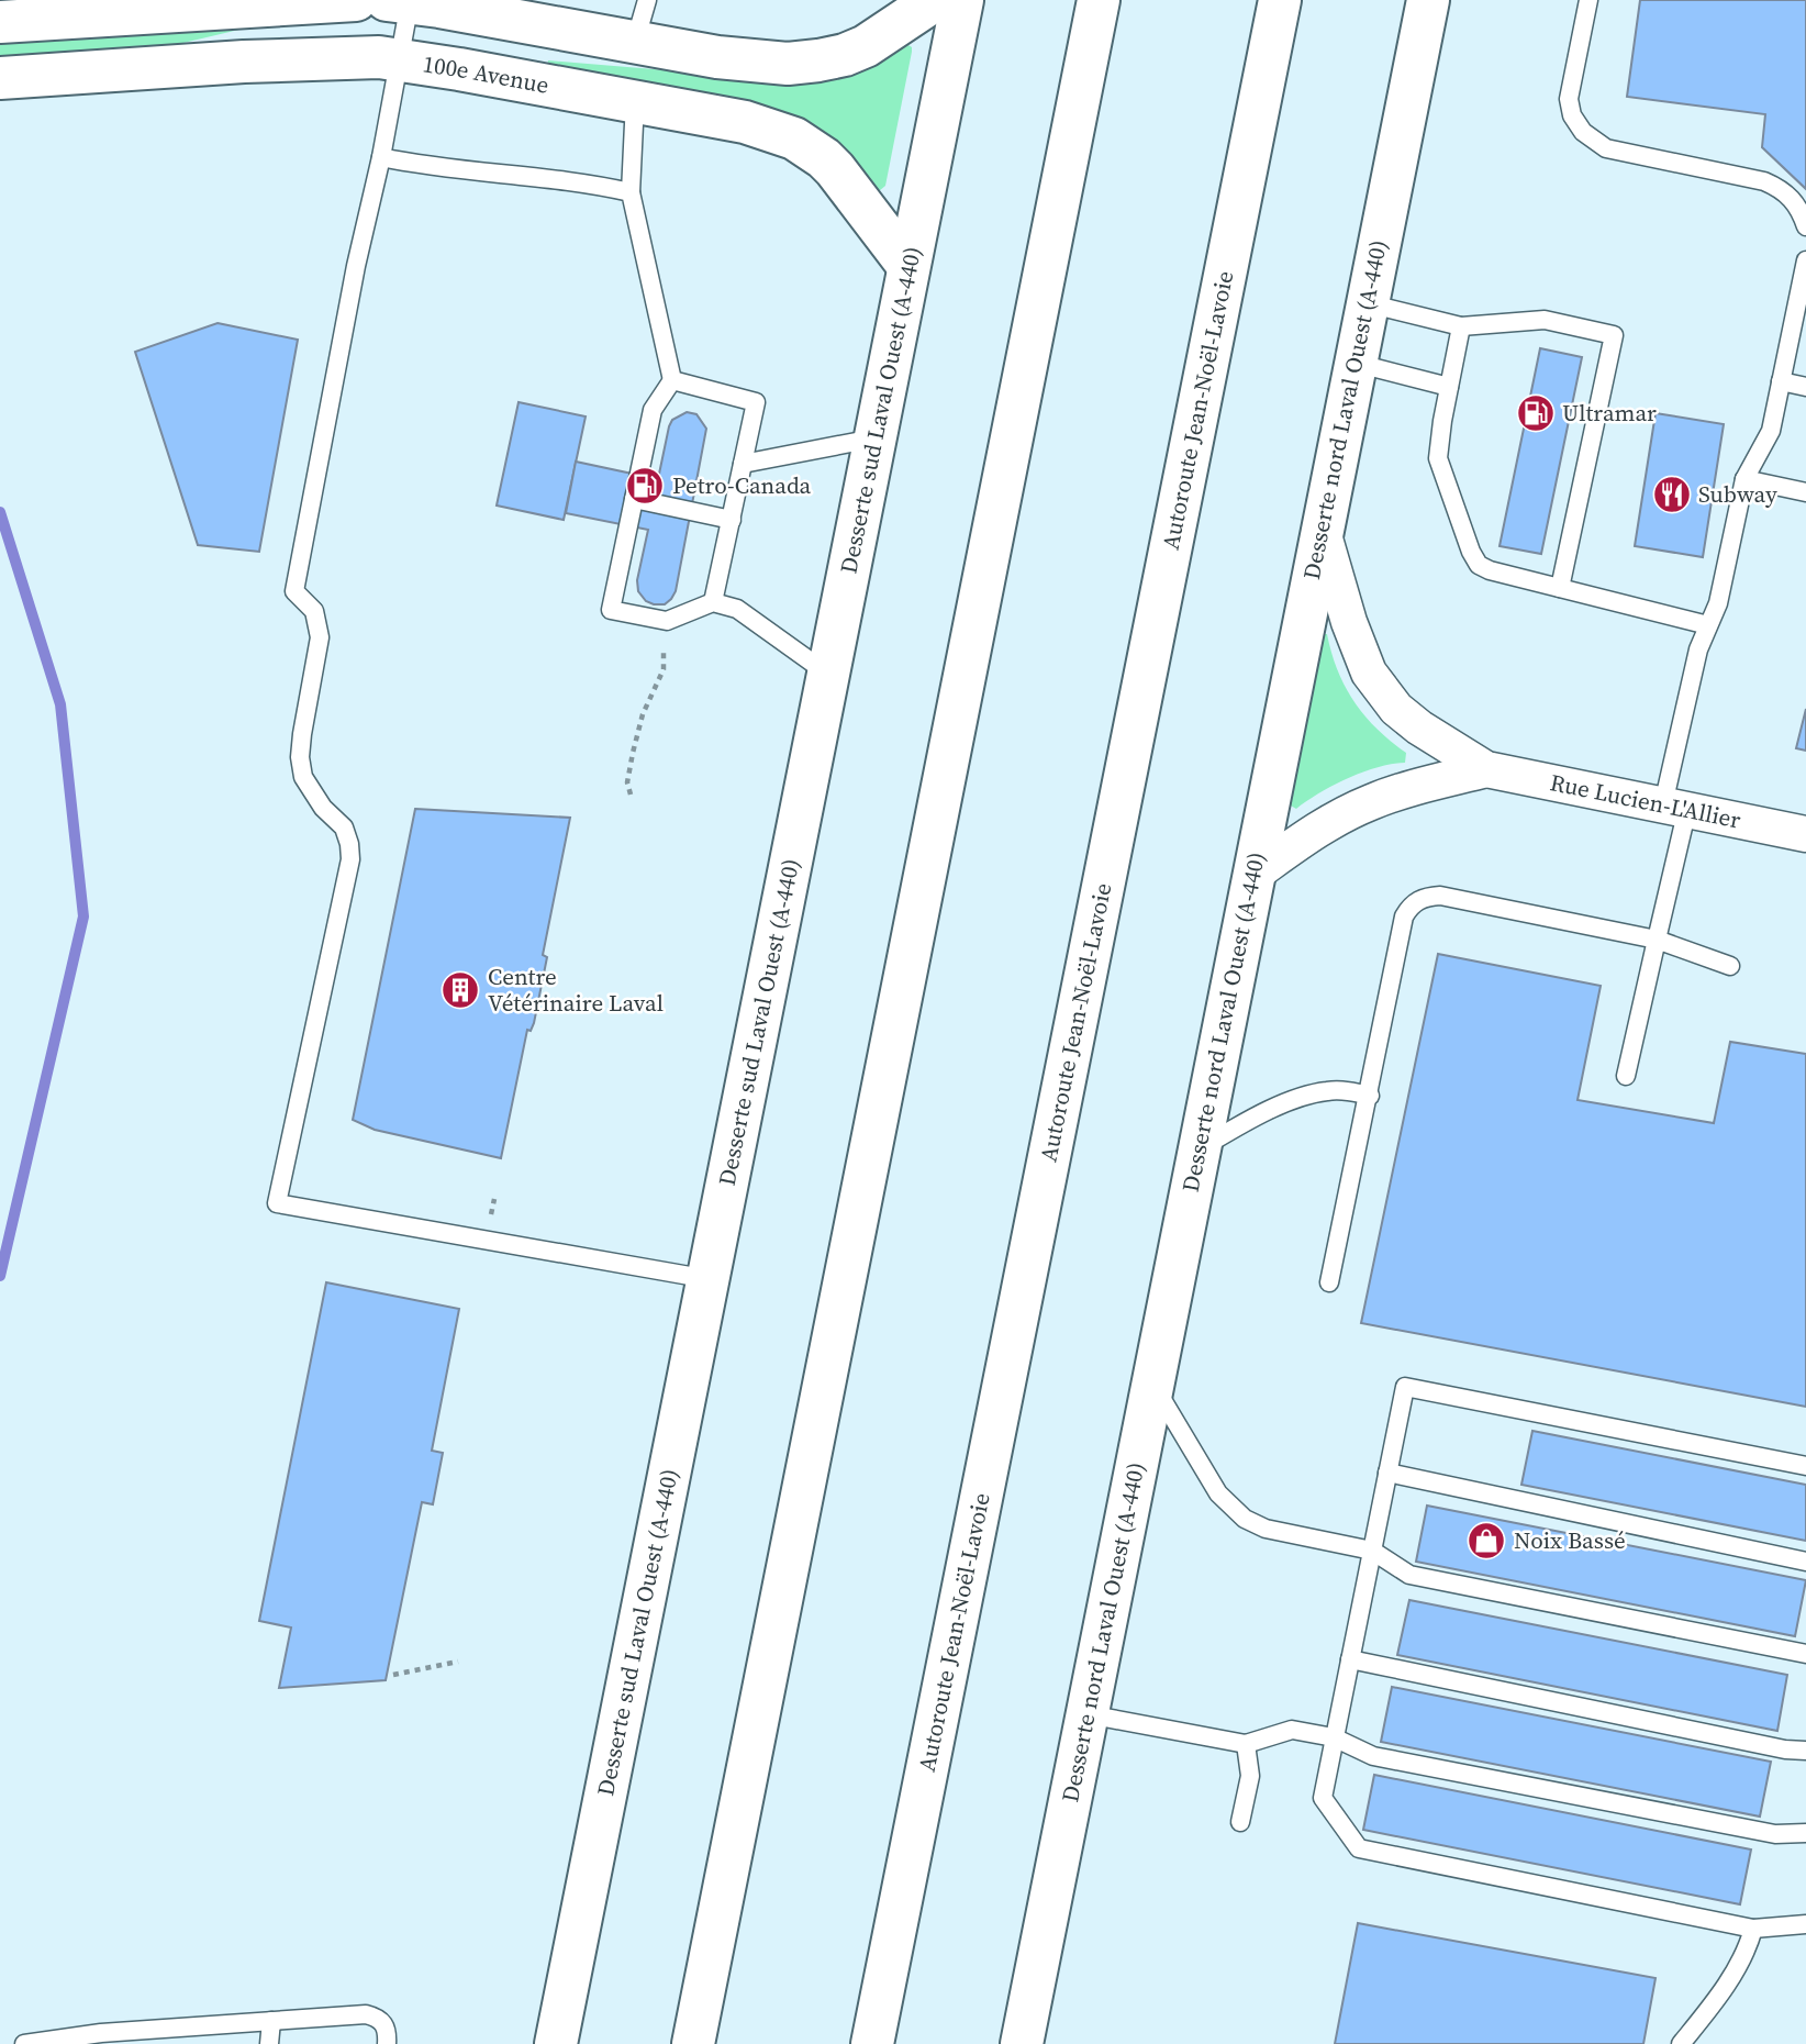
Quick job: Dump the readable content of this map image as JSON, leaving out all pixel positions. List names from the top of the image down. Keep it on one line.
{"streets":{"main road":["100e Avenue","Desserte sud Laval Ouest (A-440)","Autoroute Jean-Noël-Lavoie","Desserte nord Laval Ouest (A-440)"],"street":["Rue Lucien-L'Allier"]},"crossings":[["100e Avenue","Desserte sud Laval Ouest (A-440)"],["Desserte nord Laval Ouest (A-440)","Rue Lucien-L'Allier"]],"places":{"fuel station":["Ultramar","Petro-Canada"],"restaurant":["Subway"],"building":["Centre Vétérinaire Laval"],"shop":["Noix Bassé"]}}
